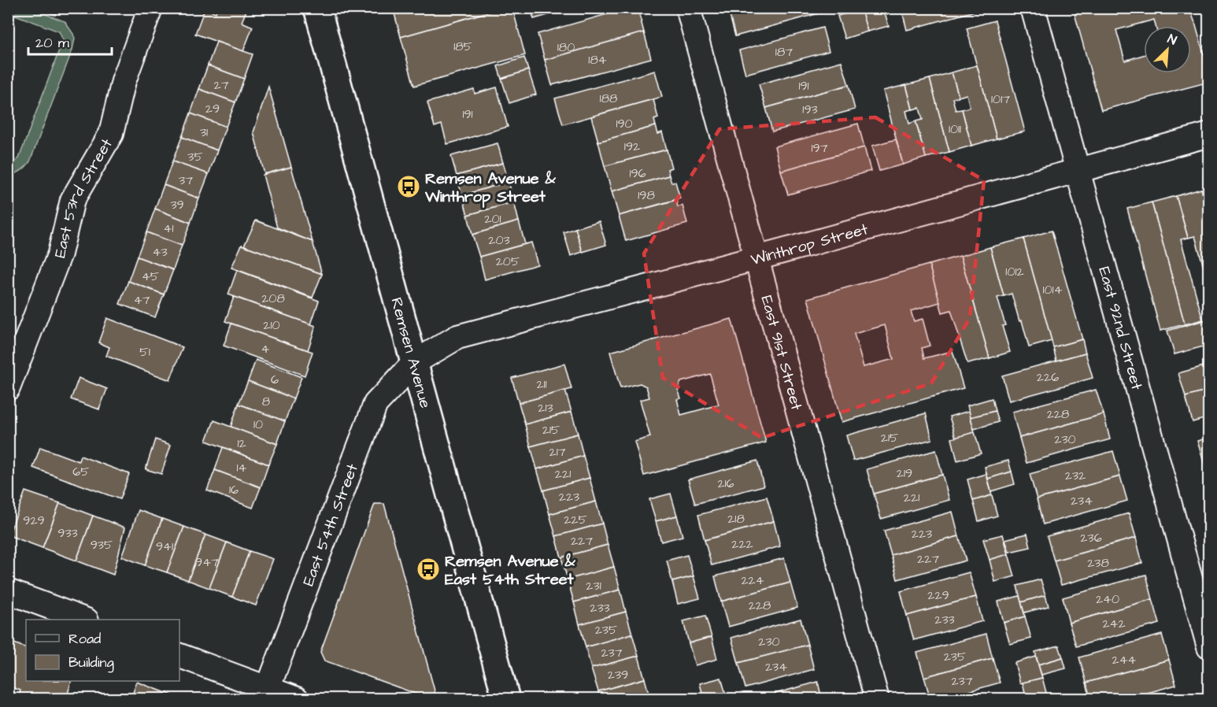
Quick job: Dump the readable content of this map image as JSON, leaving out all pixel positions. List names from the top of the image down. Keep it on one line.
{"streets":{"main road":["Remsen Avenue"],"street":["East 53rd Street","Winthrop Street","East 92nd Street","East 91st Street","East 54th Street"]},"crossings":[["Winthrop Street","East 92nd Street"],["Winthrop Street","Remsen Avenue"],["Winthrop Street","East 91st Street"],["Winthrop Street","East 54th Street"],["Remsen Avenue","East 54th Street"]],"places":{"bus stop":["Remsen Avenue & Winthrop Street","Remsen Avenue & East 54th Street"]},"house_numbers":["185","180","187","184","27","191","188","1017","29","193","191","190","1011","31","192","197","35","196","37","198","39","201","41","203","43","205","1012","45","1014","208","47","210","4","51","226","6","211","8","213","228","10","215","215","230","12","217","14","65","219","221","232","216","16","223","221","234","218","225","929","933","223","236","227","222","935","941","227","947","238","224","231","229","240","228","233","233","242","235","230","237","235","244","234","239","237"],"legend":["Road","Building"],"scale_bar":"20 m","north":"top right"}
